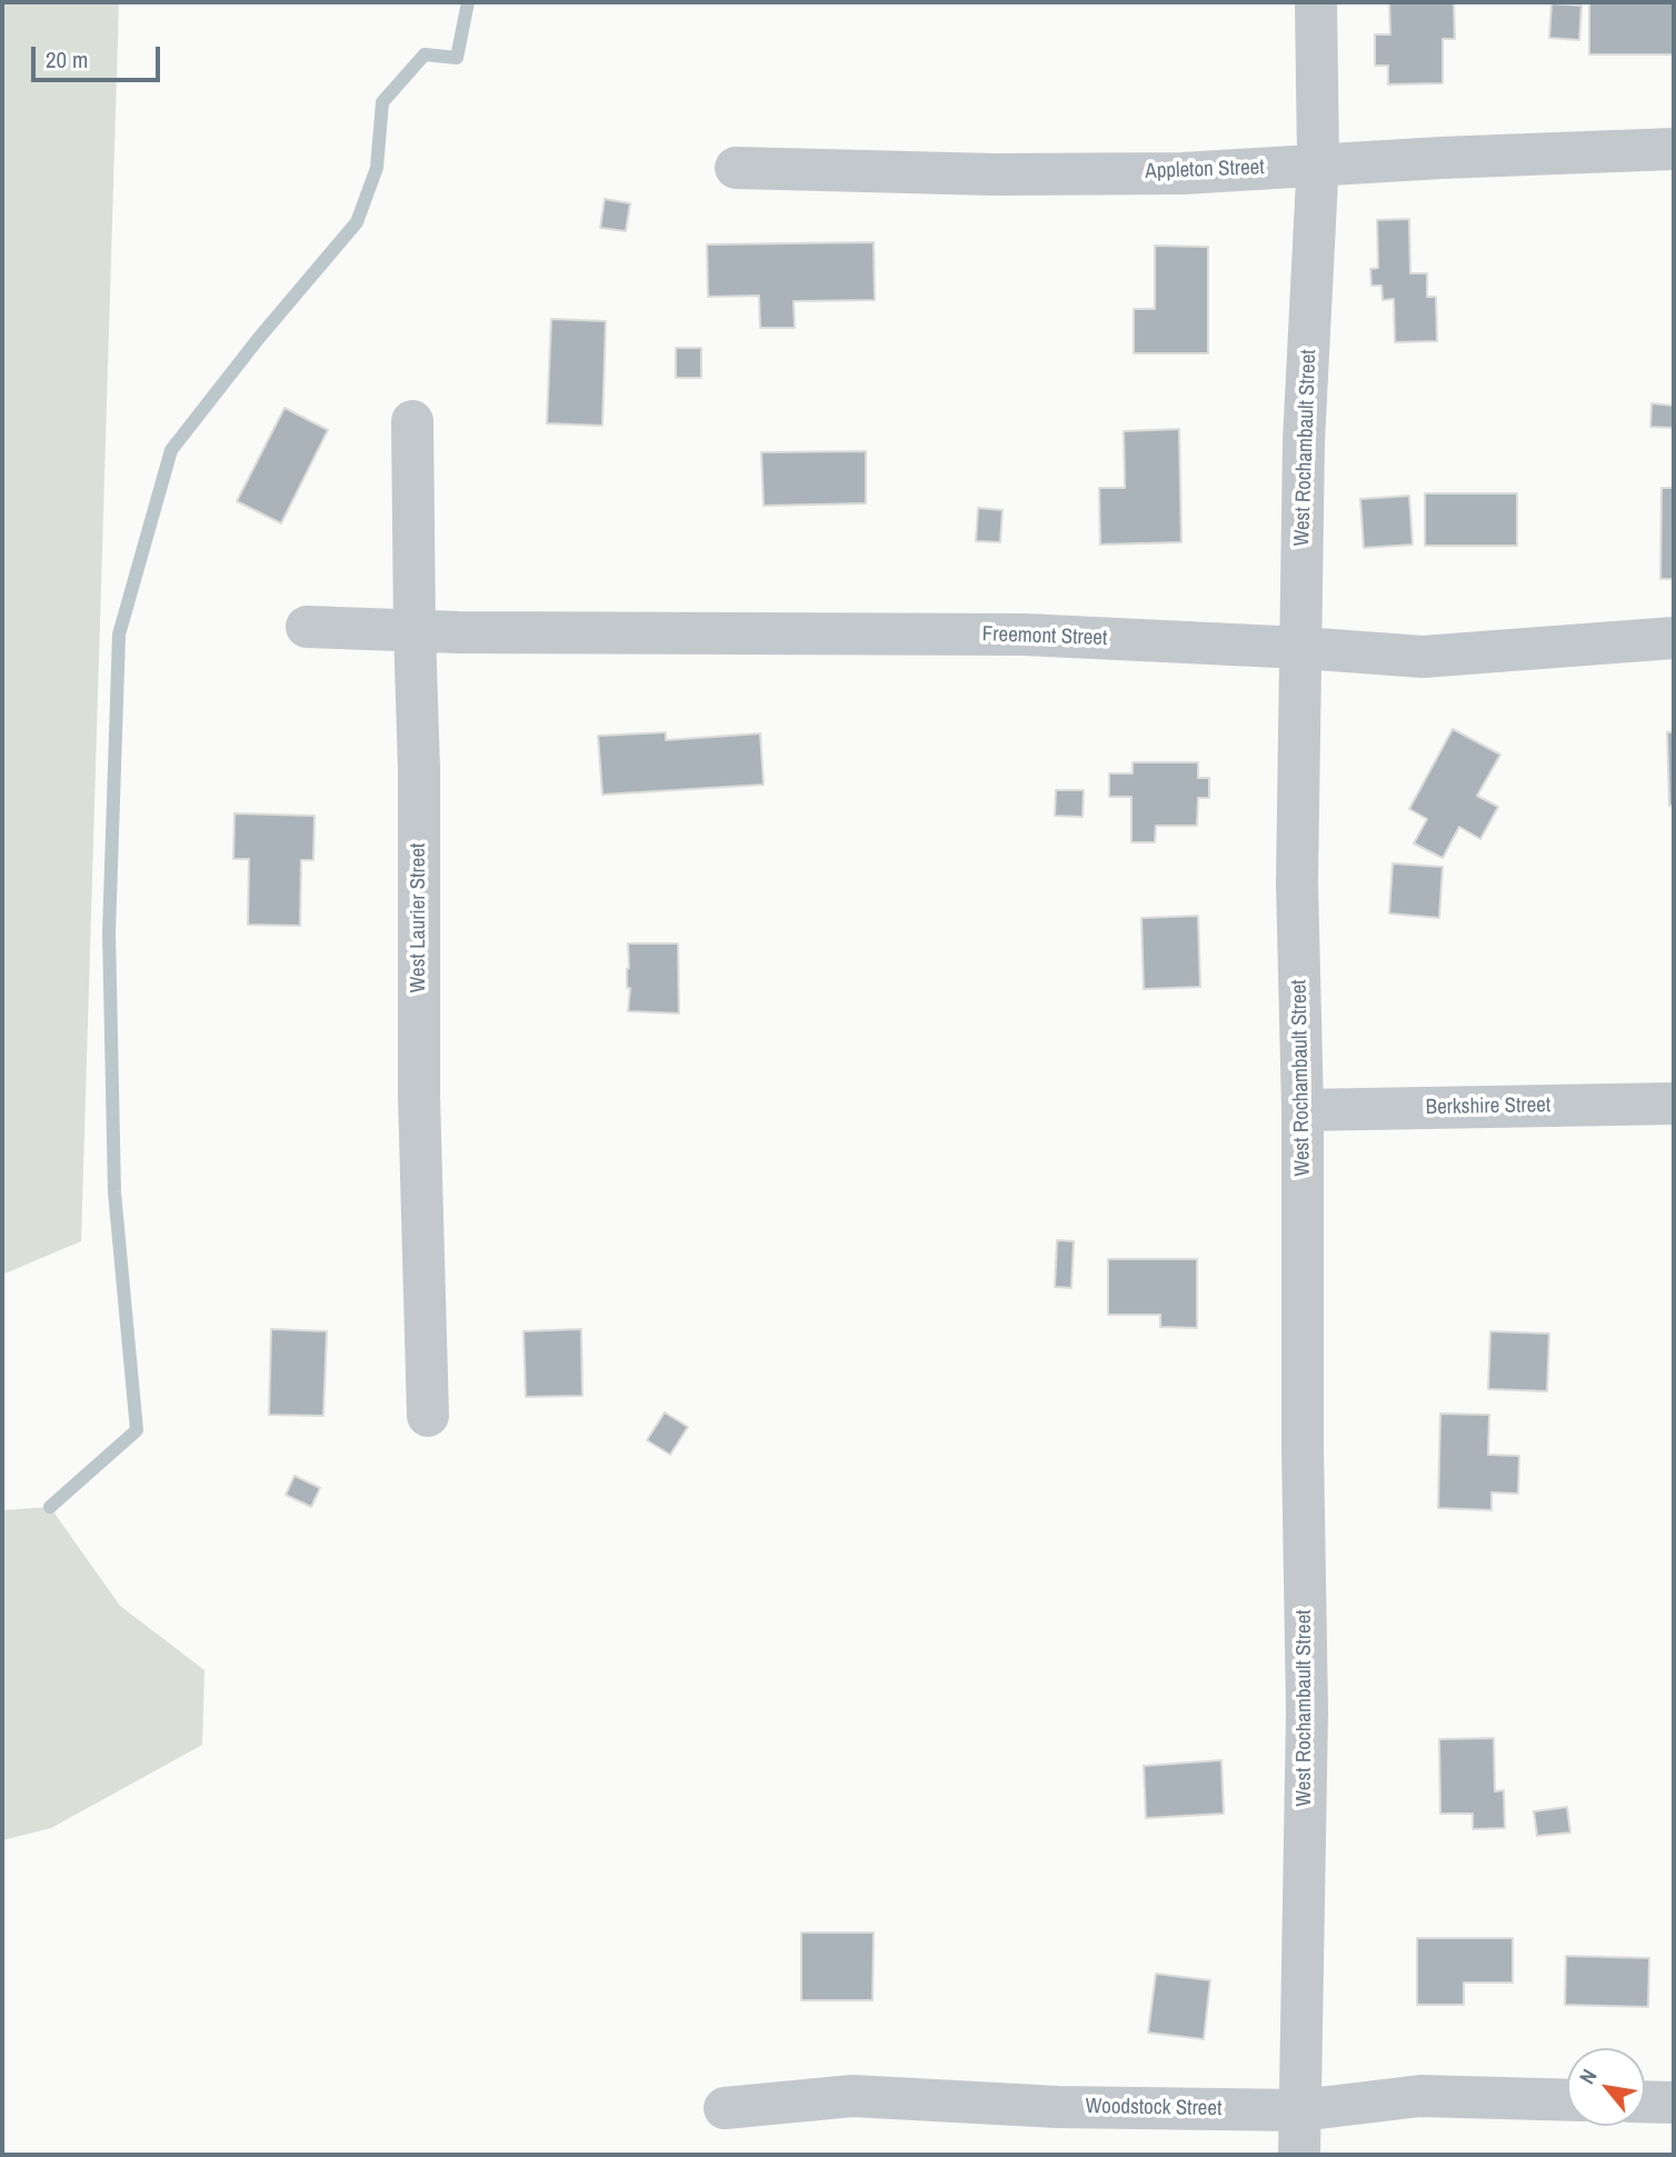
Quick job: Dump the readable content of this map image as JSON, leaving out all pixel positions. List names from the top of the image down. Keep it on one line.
{"streets":{"street":["Appleton Street","West Rochambault Street","Freemont Street","West Laurier Street","Berkshire Street","Woodstock Street"]},"crossings":[["Appleton Street","West Rochambault Street"],["West Rochambault Street","Freemont Street"],["West Rochambault Street","Berkshire Street"],["West Rochambault Street","Woodstock Street"],["Freemont Street","West Laurier Street"]],"scale_bar":"20 m","north":"top left"}
